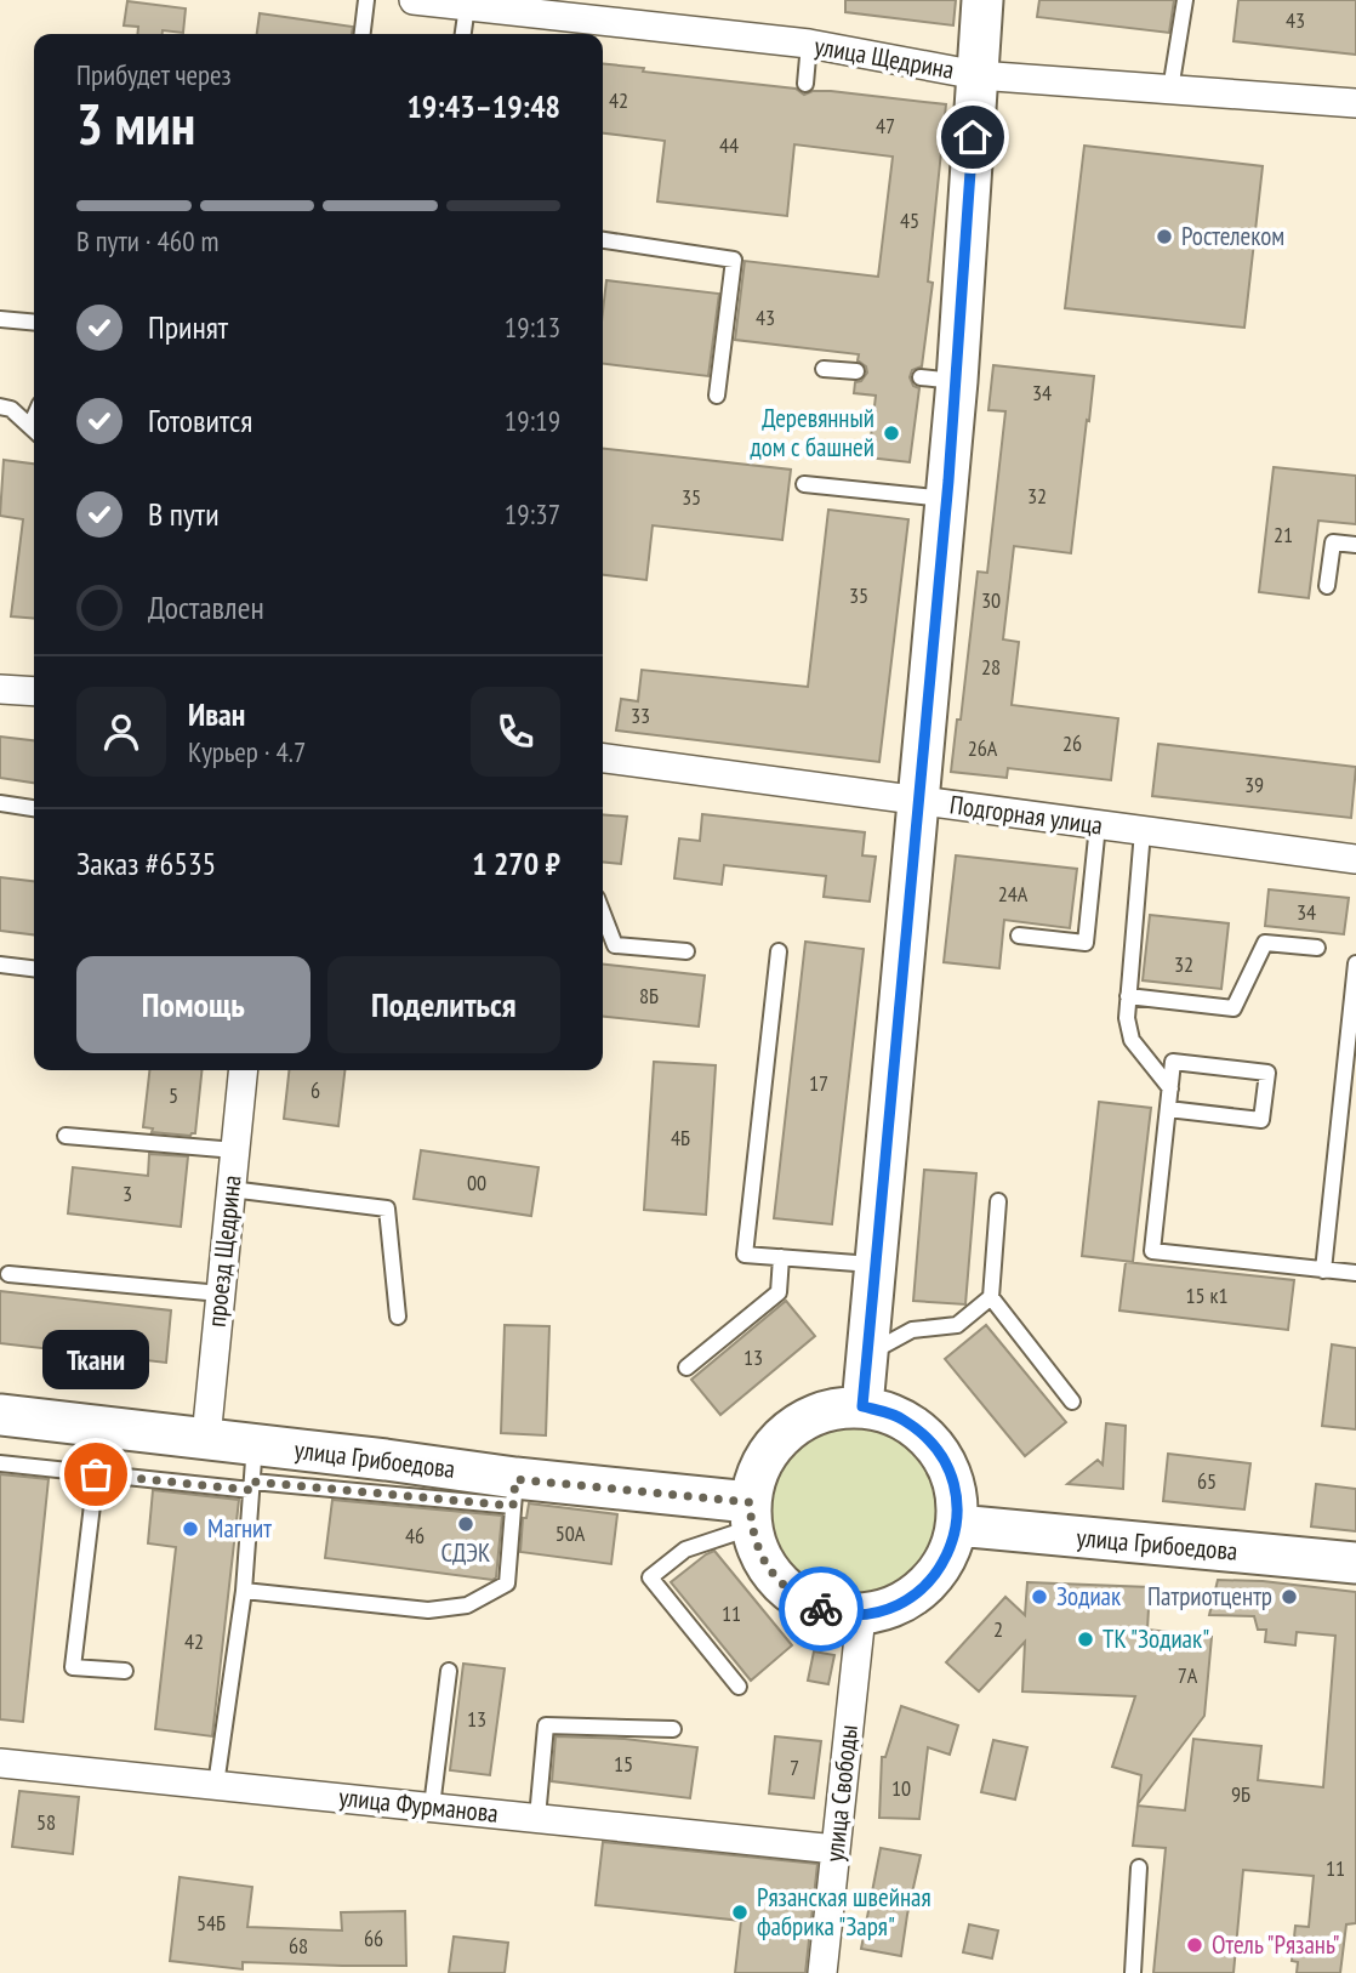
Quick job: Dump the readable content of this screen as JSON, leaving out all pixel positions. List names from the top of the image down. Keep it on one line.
{"streets":{"main road":["улица Грибоедова"],"street":["улица Щедрина","Подгорная улица","проезд Щедрина","улица Свободы","улица Фурманова"]},"crossings":[["проезд Щедрина","улица Грибоедова"],["улица Грибоедова","улица Свободы"],["улица Свободы","улица Фурманова"]],"places":["Ростелеком","Деревянный дом с башней","Ткани","СДЭК","Магнит","Зодиак","Патриотцентр","ТК \"Зодиак\"","Рязанская швейная фабрика \"Заря\"","Отель \"Рязань\""],"house_numbers":["43","42","47","44","45","43","34","32","35","21","35","30","28","33","26","26А","39","24А","34","32","8Б","17","6","5","4Б","00","3","15 к1","13","65","50А","46","11","2","42","7А","13","15","7","10","9Б","58","11","54Б","66","68"],"page":{"heading":["3 мин","Прибудет через","19:43–19:48"],"panel":["Иван","Курьер · 4.7","Заказ #6535","1 270 ₽"],"bar":"В пути · 460 m","list":[["Принят","19:13"],["Готовится","19:19"],["В пути","19:37"],"Доставлен"],"buttons":["Помощь","Поделиться"],"bubble":"Ткани"}}
